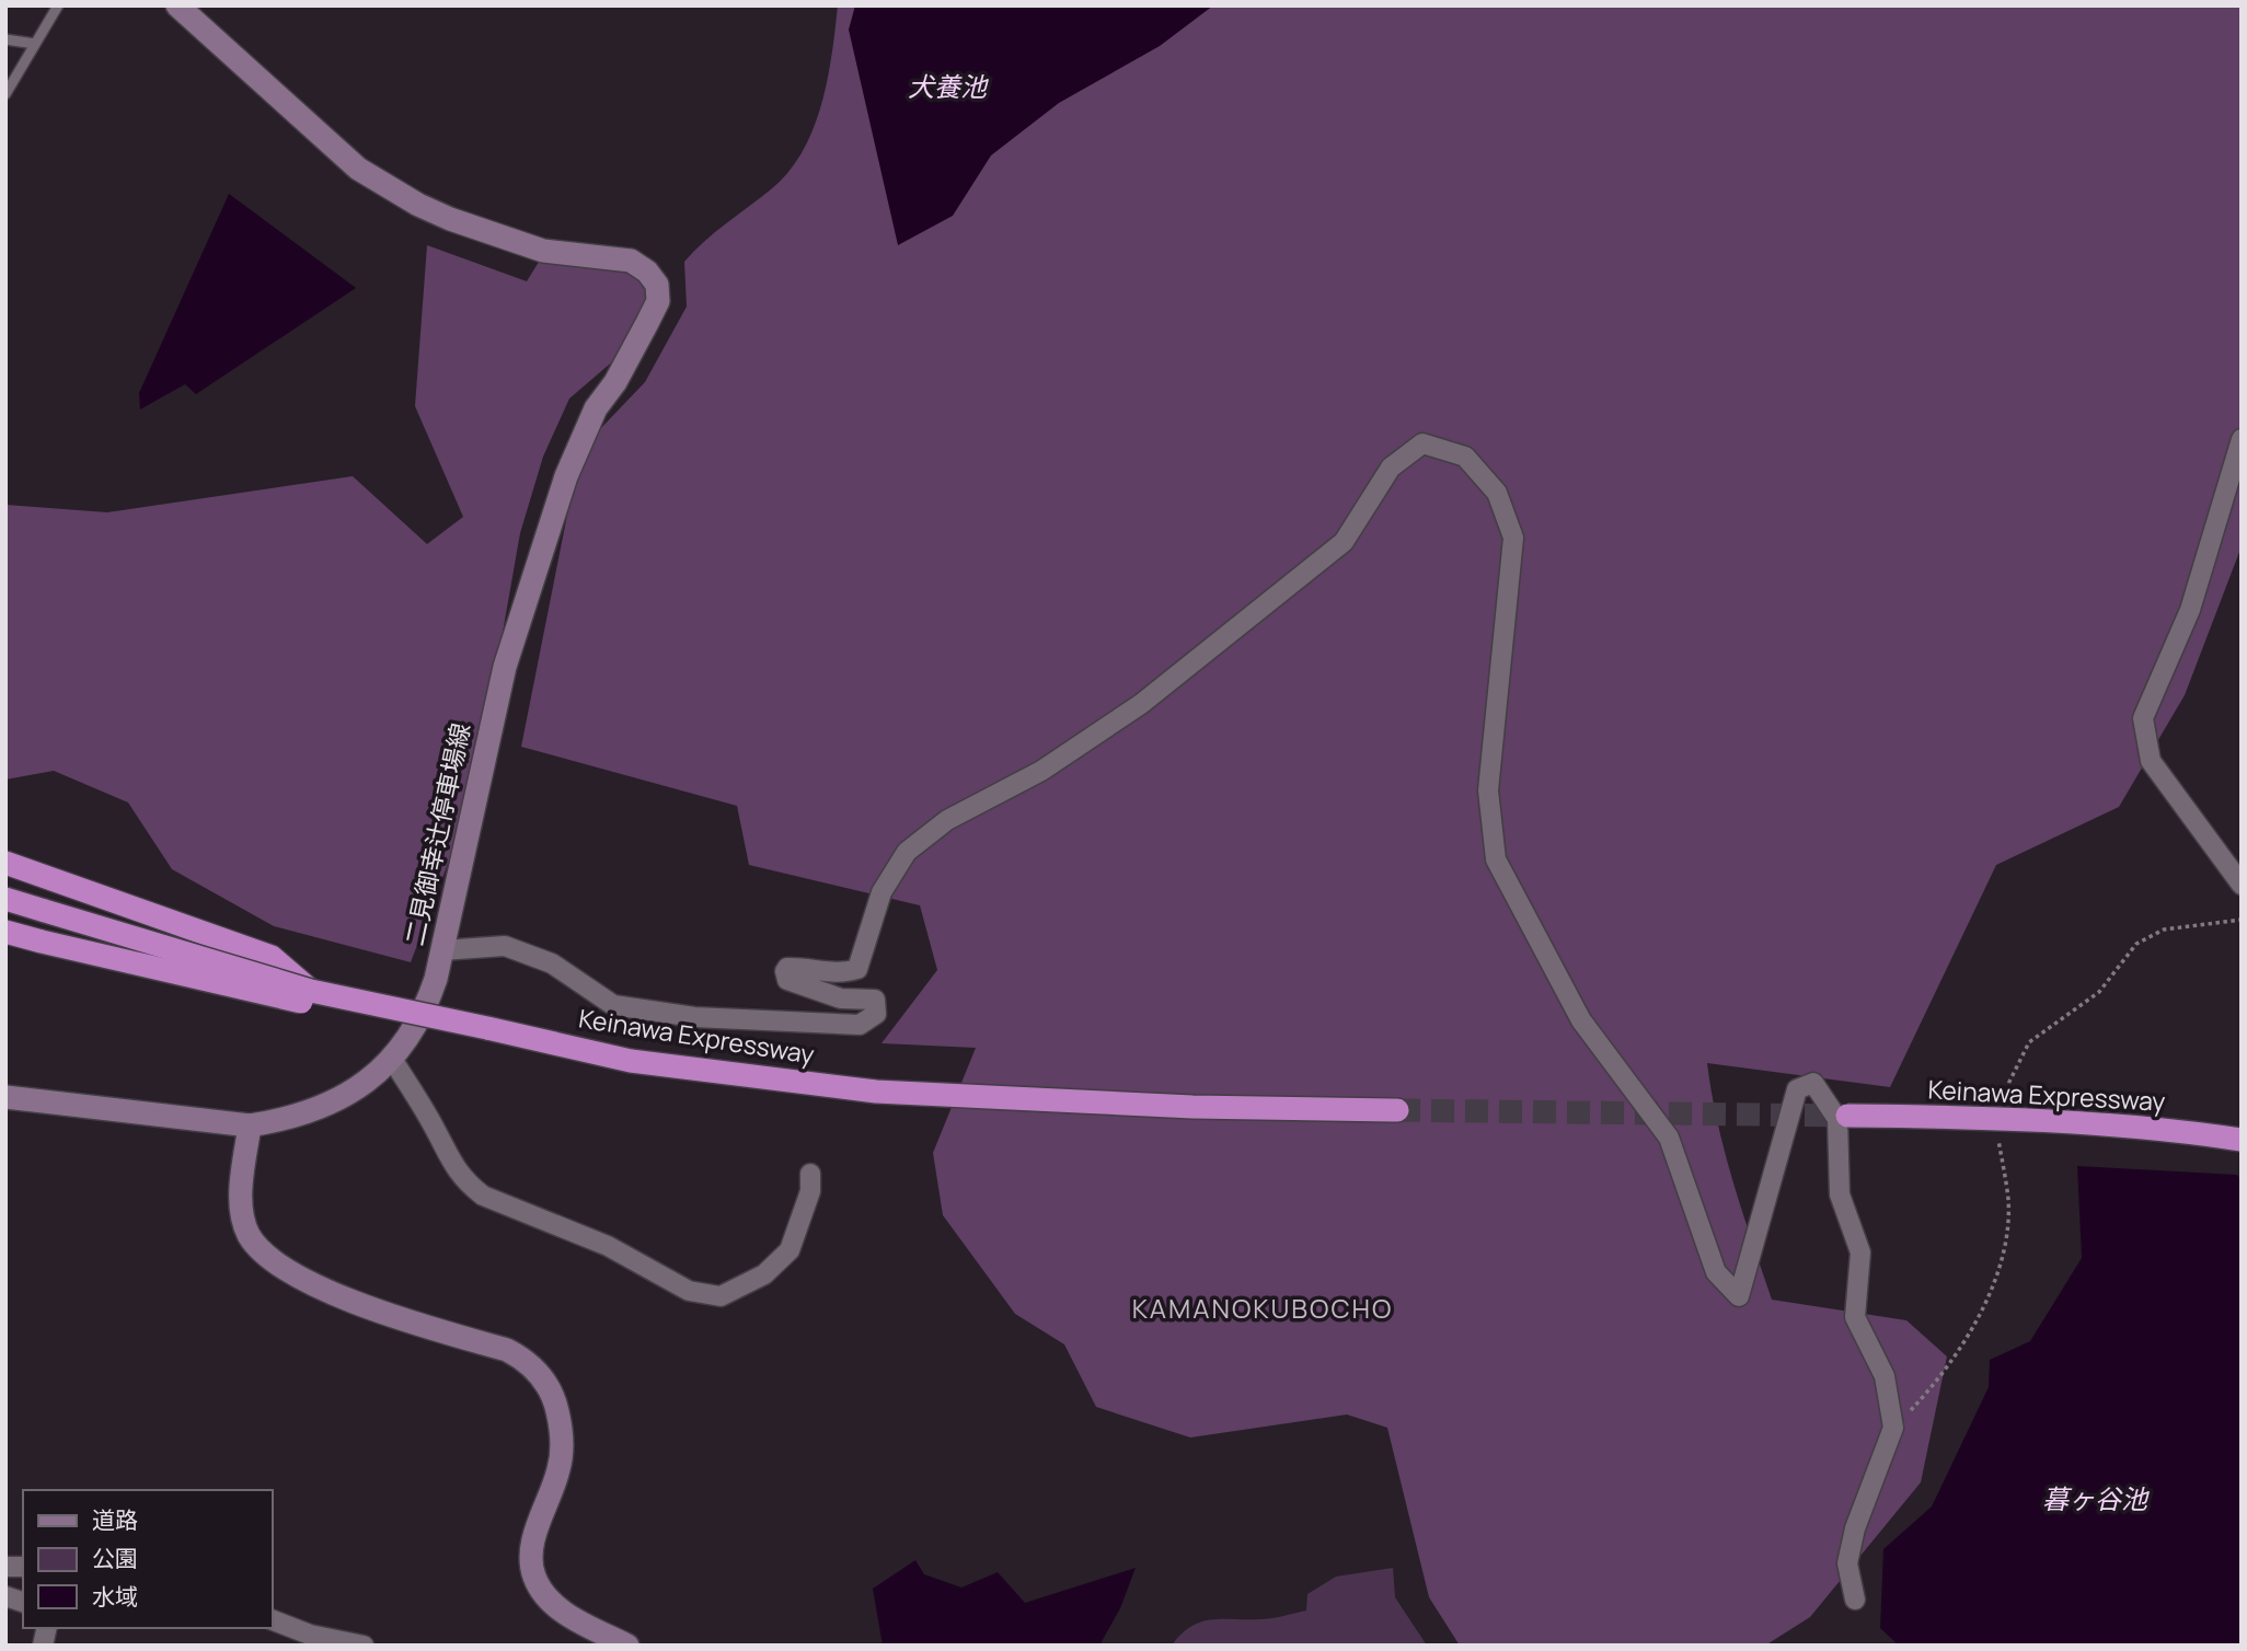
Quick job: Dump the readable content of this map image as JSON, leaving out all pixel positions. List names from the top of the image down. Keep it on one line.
{"streets":{"highway":["Keinawa Expressway"],"main road":["二見御幸辻停車場線"]},"districts":["KAMANOKUBOCHO"],"water":["犬養池","暮ヶ谷池"],"legend":["道路","公園","水域"]}
